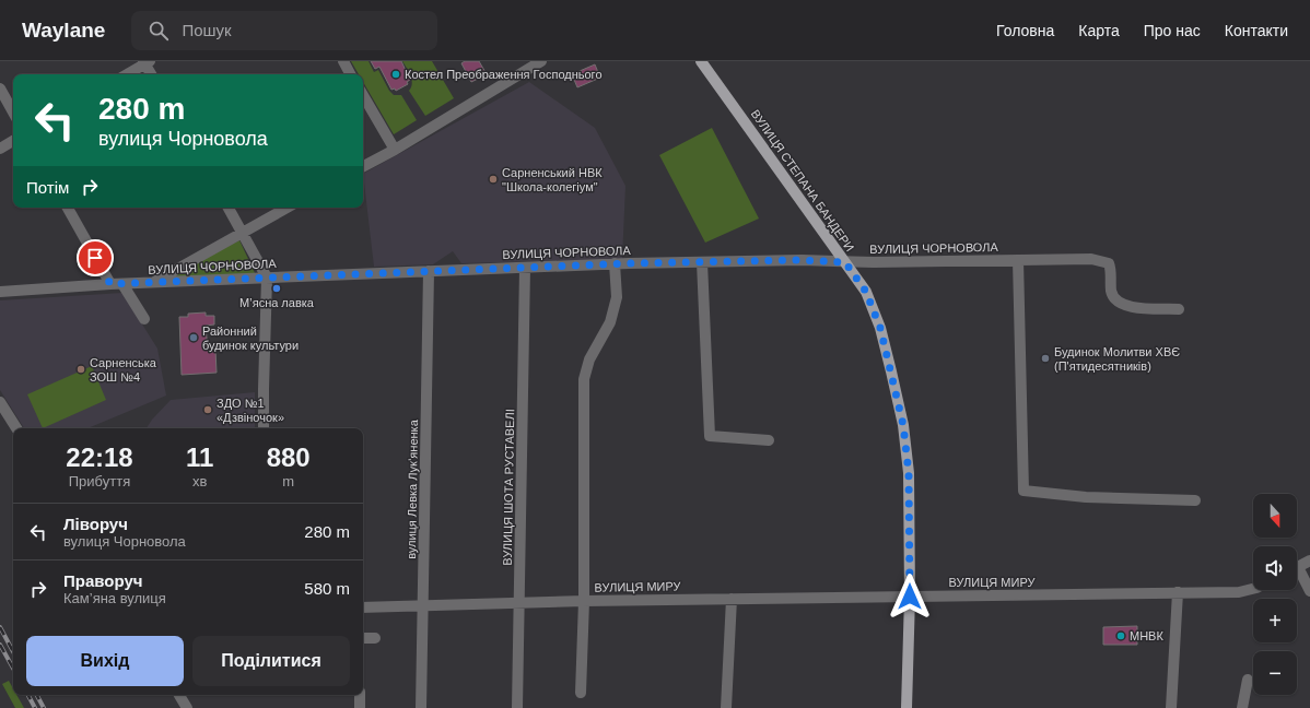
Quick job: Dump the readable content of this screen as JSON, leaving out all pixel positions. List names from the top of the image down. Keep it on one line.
{"streets":{"main road":["ВУЛИЦЯ СТЕПАНА БАНДЕРИ"],"street":["ВУЛИЦЯ ЧОРНОВОЛА","ВУЛИЦЯ ШОТА РУСТАВЕЛІ","вулиця Левка Лукʼяненка","ВУЛИЦЯ МИРУ"]},"crossings":[["ВУЛИЦЯ СТЕПАНА БАНДЕРИ","ВУЛИЦЯ ЧОРНОВОЛА"],["ВУЛИЦЯ СТЕПАНА БАНДЕРИ","ВУЛИЦЯ МИРУ"],["ВУЛИЦЯ ЧОРНОВОЛА","ВУЛИЦЯ ШОТА РУСТАВЕЛІ"],["ВУЛИЦЯ ЧОРНОВОЛА","вулиця Левка Лукʼяненка"],["ВУЛИЦЯ ЧОРНОВОЛА","ВУЛИЦЯ МИРУ"],["ВУЛИЦЯ ШОТА РУСТАВЕЛІ","ВУЛИЦЯ МИРУ"],["вулиця Левка Лукʼяненка","ВУЛИЦЯ МИРУ"]],"places":["Костел Преображення Господнього","Сарненський НВК \"Школа-колегіум\"","Мʼясна лавка","Районний будинок культури","Будинок Молитви ХВЄ (П'ятидесятників)","Сарненська ЗОШ №4","ЗДО №1 «Дзвіночок»","МНВК"],"north":"bottom","page":{"header":"Waylane","search":"Пошук","nav":["Головна","Карта","Про нас","Контакти"],"turn":["280 m","вулиця Чорновола"],"then":"Потім","eta":["22:18","Прибуття","11","хв","880","m"],"map_buttons":["+","−"],"list":[{"name":"Ліворуч","note":"вулиця Чорновола","value":"280 m"},{"name":"Праворуч","note":"Камʼяна вулиця","value":"580 m"}],"buttons":["Вихід","Поділитися"]}}
